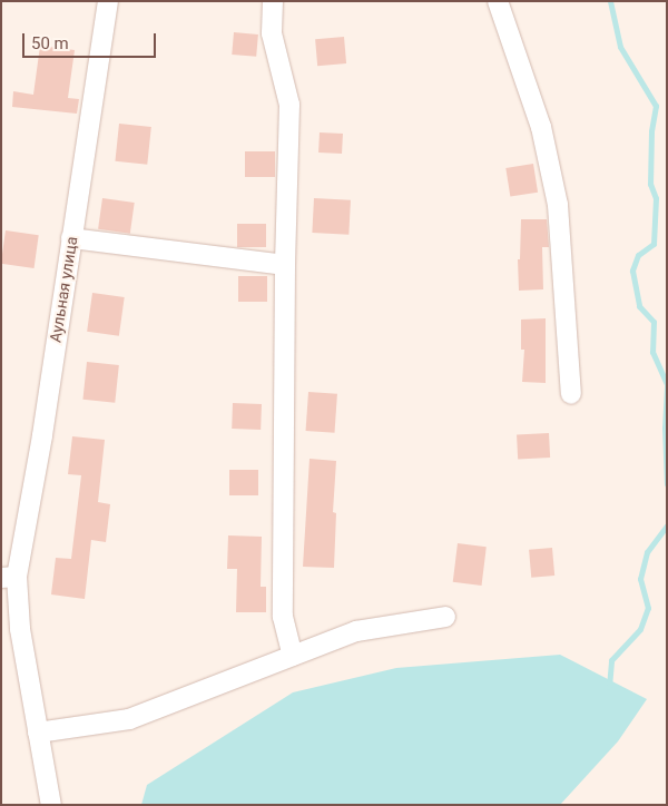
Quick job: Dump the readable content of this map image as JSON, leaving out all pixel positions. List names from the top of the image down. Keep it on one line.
{"streets":{"street":["Аульная улица"]},"scale_bar":"50 m"}
